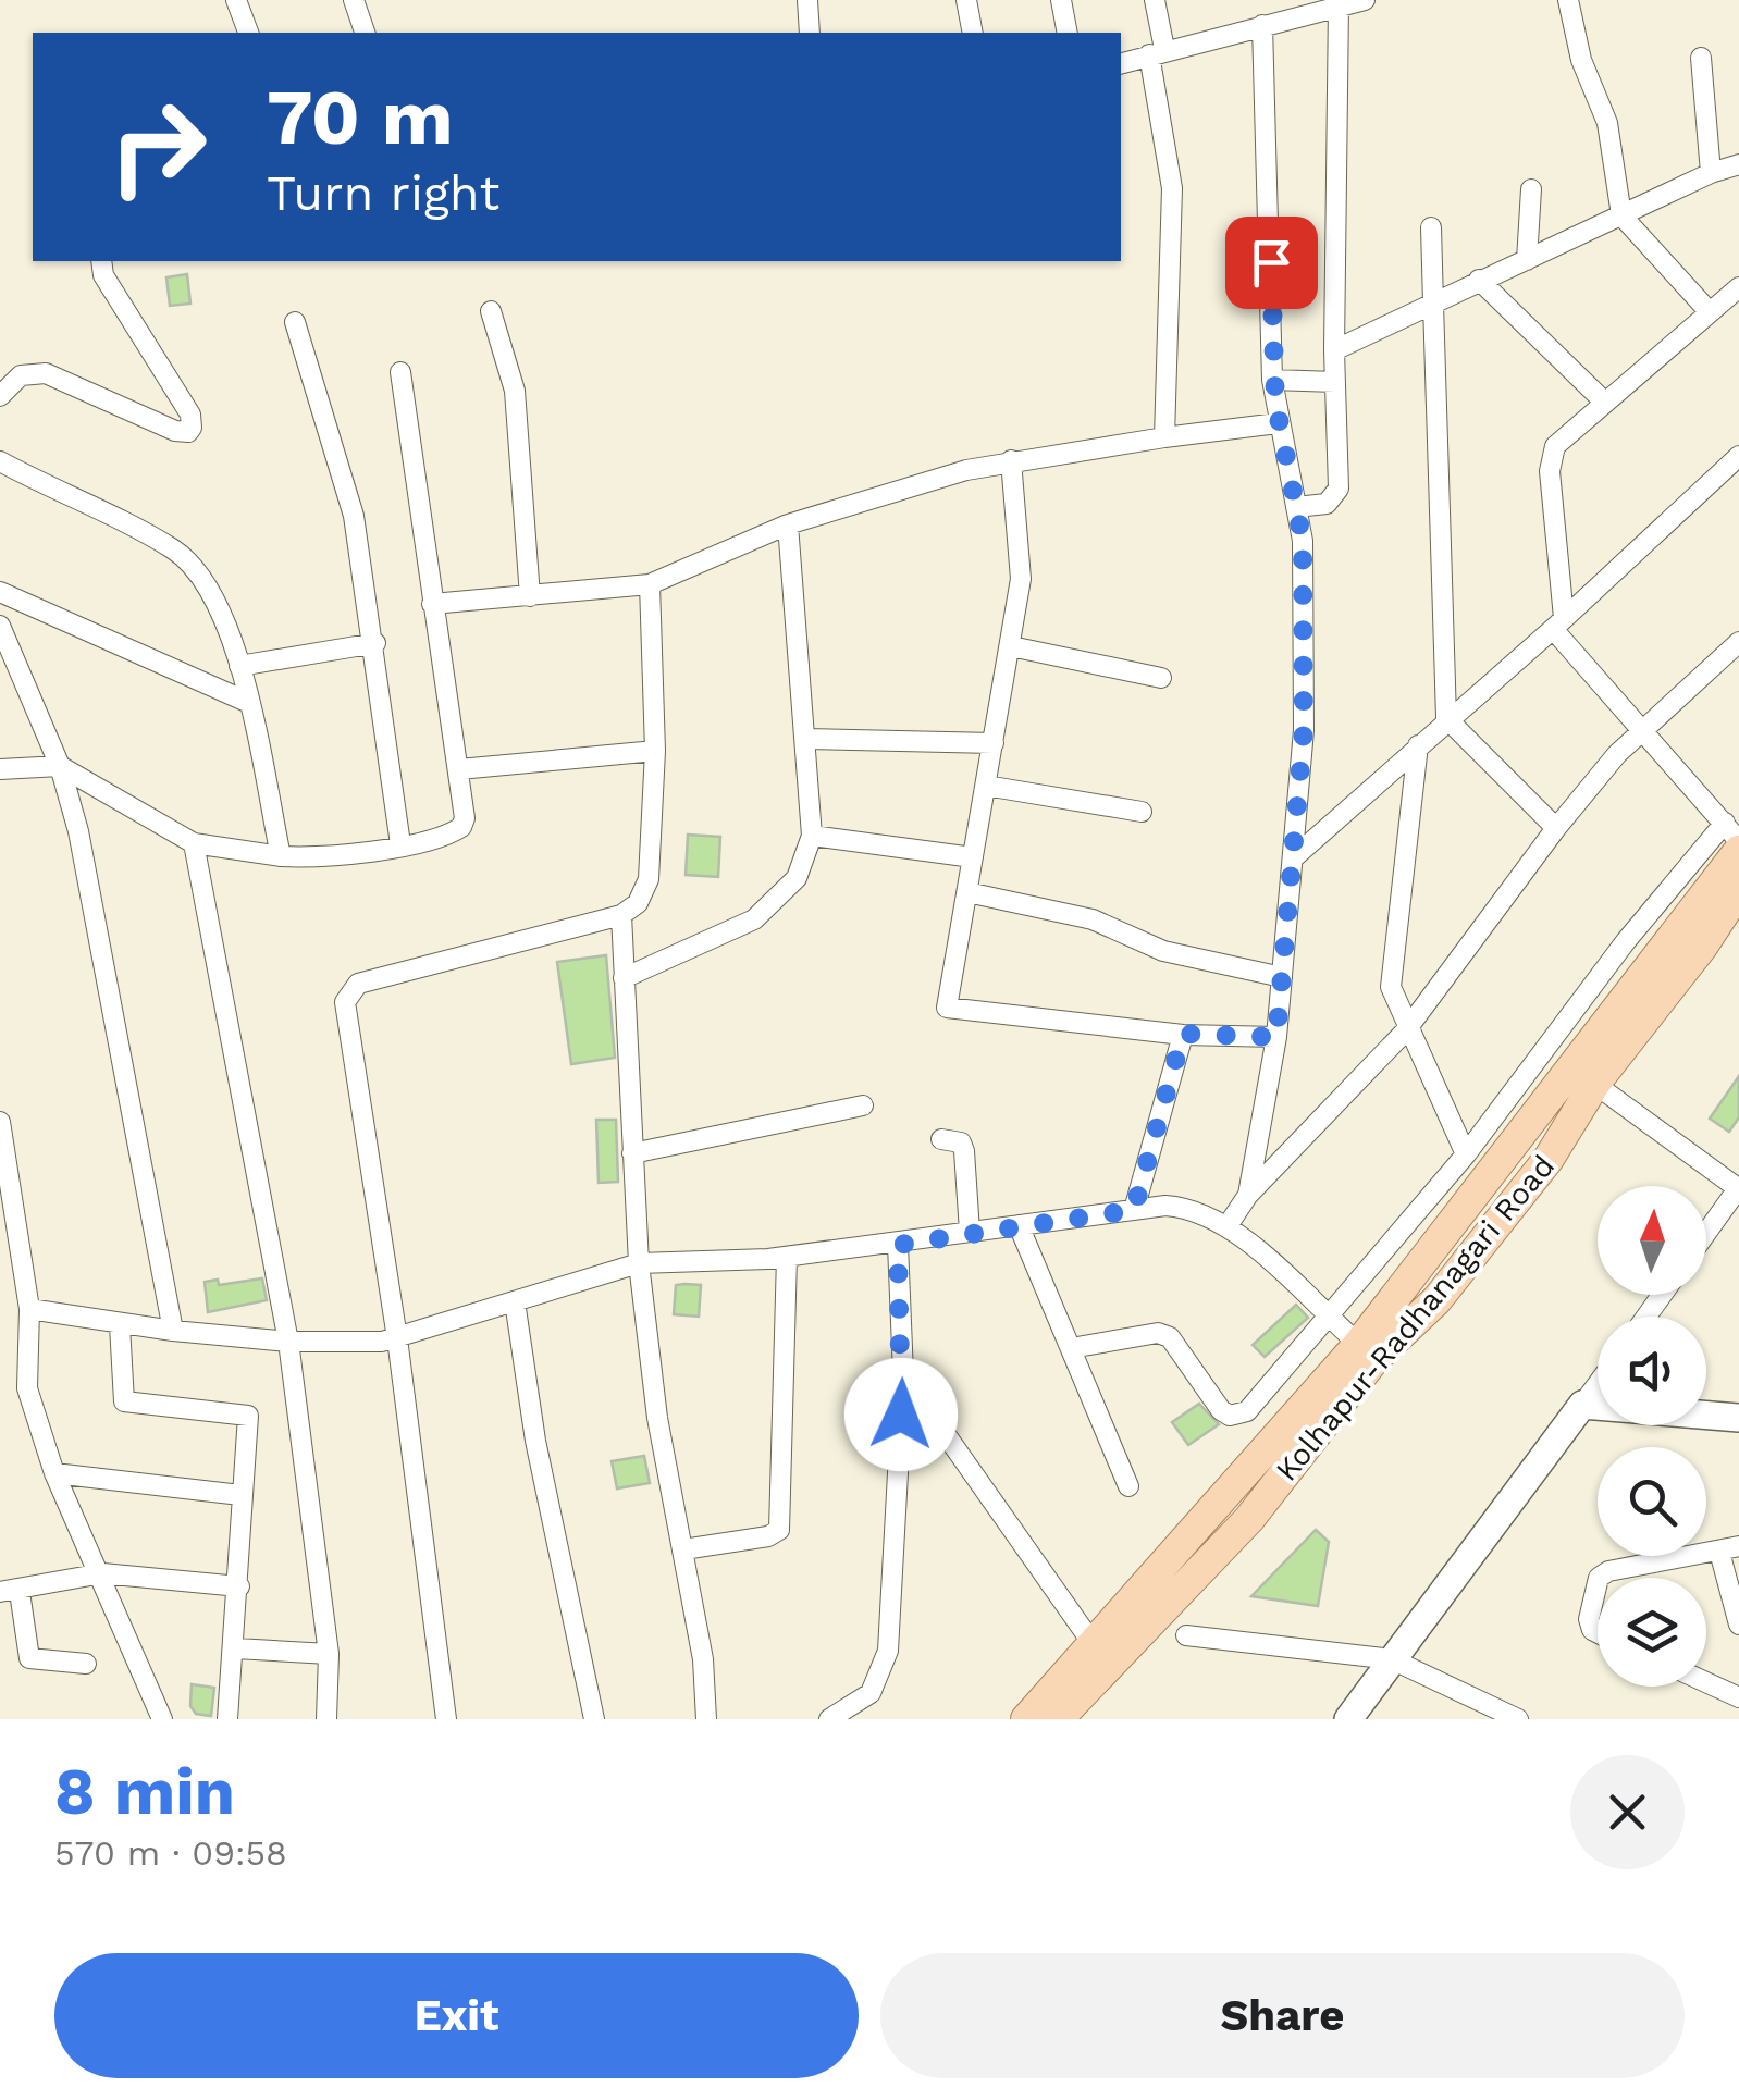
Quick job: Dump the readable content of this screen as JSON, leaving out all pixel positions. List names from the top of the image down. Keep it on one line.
{"streets":{"main road":["Kolhapur-Radhanagari Road"]},"north":"top","page":{"turn":["70 m","Turn right"],"heading":["8 min","570 m · 09:58"],"buttons":["Exit","Share"]}}
